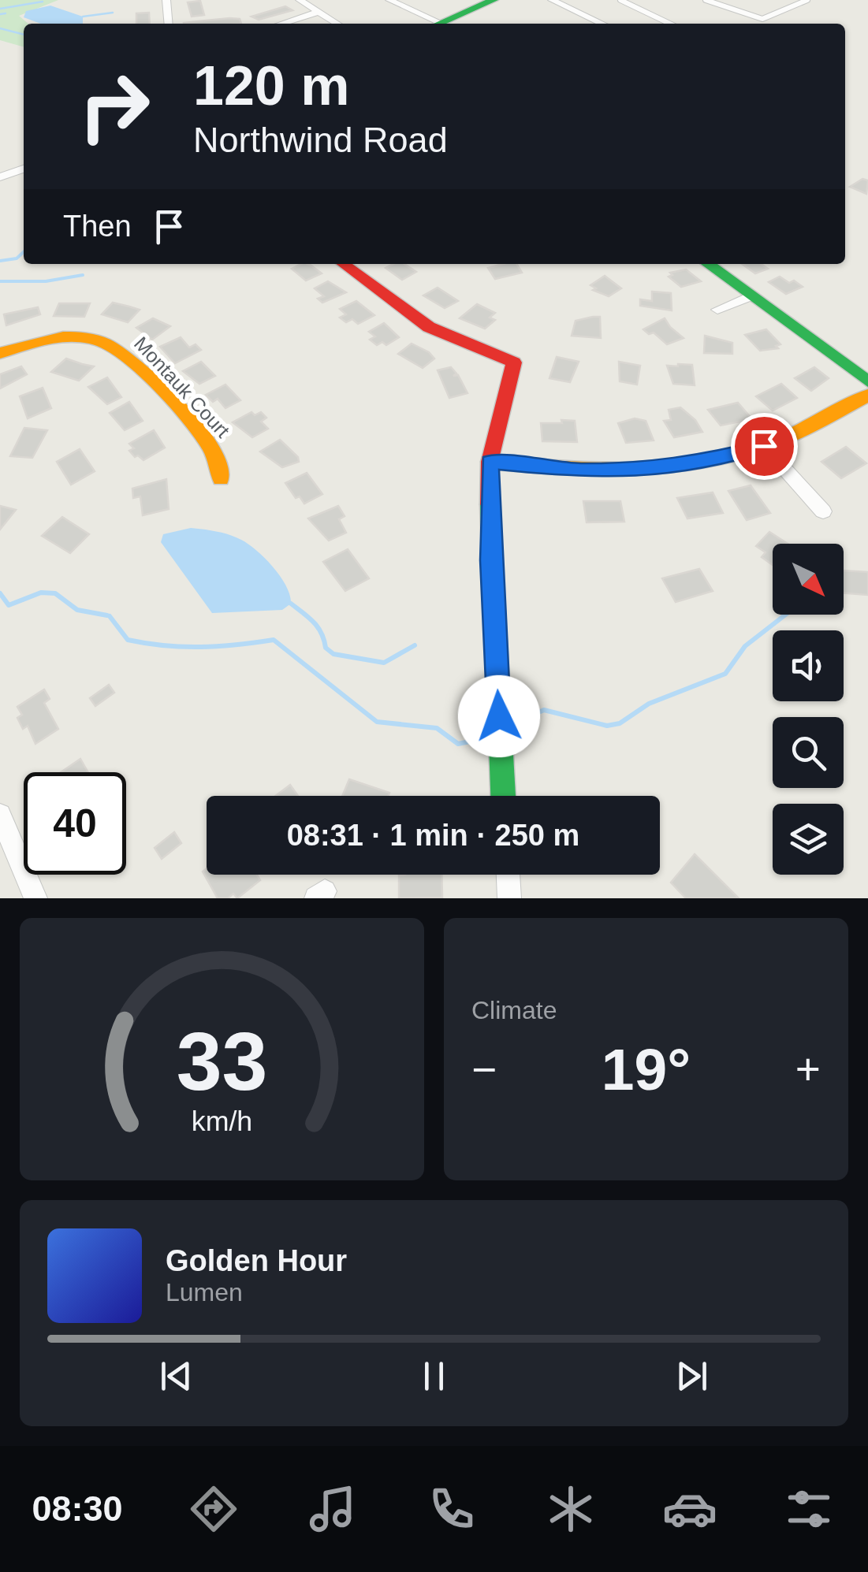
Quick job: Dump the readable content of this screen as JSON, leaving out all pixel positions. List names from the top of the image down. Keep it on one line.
{"streets":{"street":["Montauk Court"]},"north":"bottom right","page":{"turn":["120 m","Northwind Road"],"then":"Then","limit":"40","trip":"08:31 · 1 min · 250 m","tile":"Climate","heat":["−","19°","+"],"song":["Golden Hour","Lumen"],"tabs":"08:30","gauge":["33","km/h"]}}
